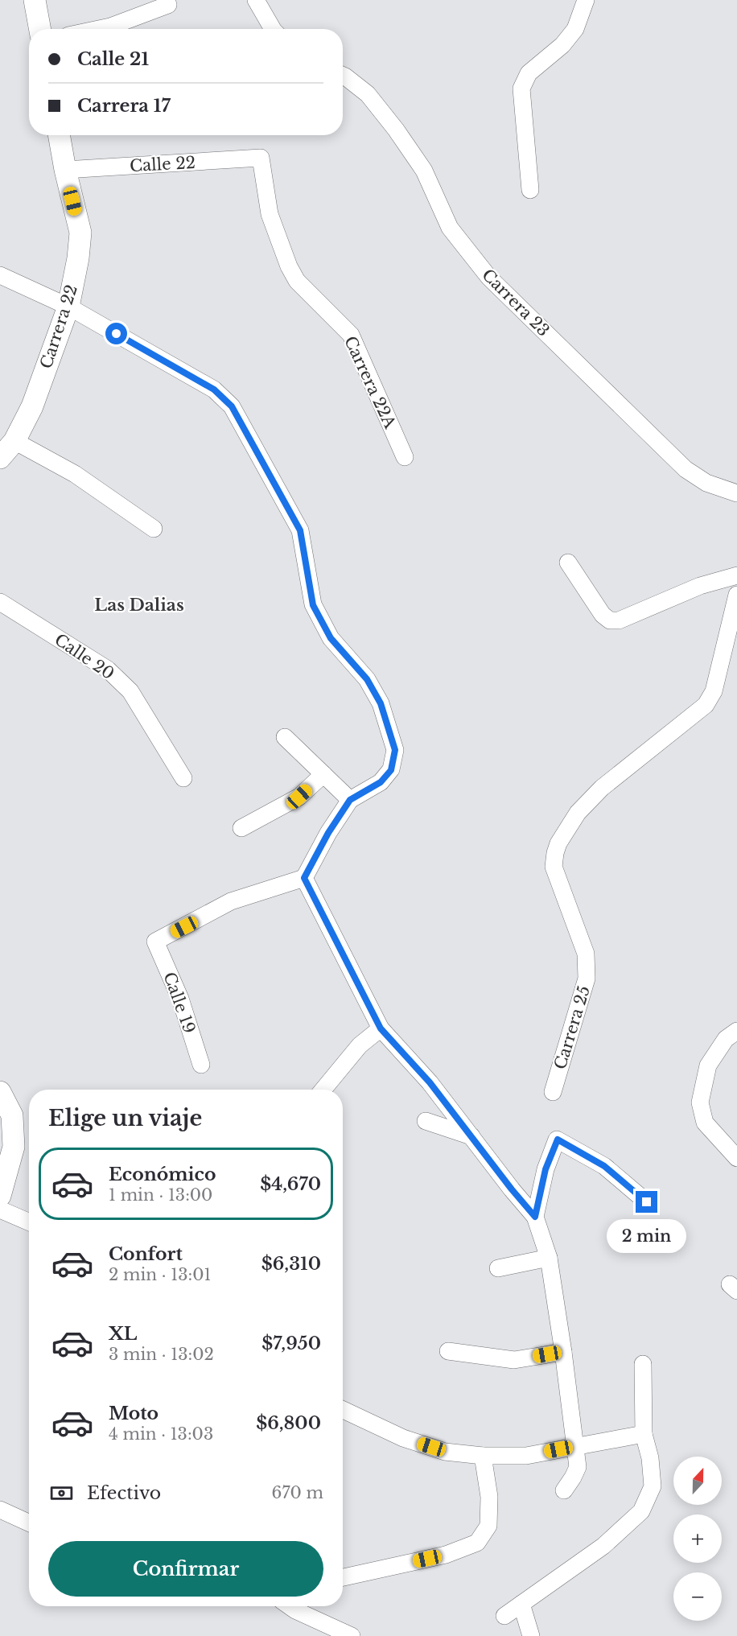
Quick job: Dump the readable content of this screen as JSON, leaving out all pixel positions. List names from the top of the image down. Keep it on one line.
{"streets":{"main road":["Carrera 22"],"street":["Calle 22","Carrera 23","Carrera 22A","Calle 20","Calle 19","Carrera 25"]},"crossings":[["Calle 22","Carrera 22"],["Calle 22","Carrera 22A"]],"districts":["Las Dalias"],"north":"top","page":{"banner":["Calle 21","Carrera 17"],"heading":"Elige un viaje","list":[{"name":"Económico","note":"1 min · 13:00","value":"$4,670"},{"name":"Confort","note":"2 min · 13:01","value":"$6,310"},{"name":"XL","note":"3 min · 13:02","value":"$7,950"},{"name":"Moto","note":"4 min · 13:03","value":"$6,800"}],"bubble":"2 min","map_buttons":["+","−"],"pay":["Efectivo","670 m"],"buttons":"Confirmar"}}
